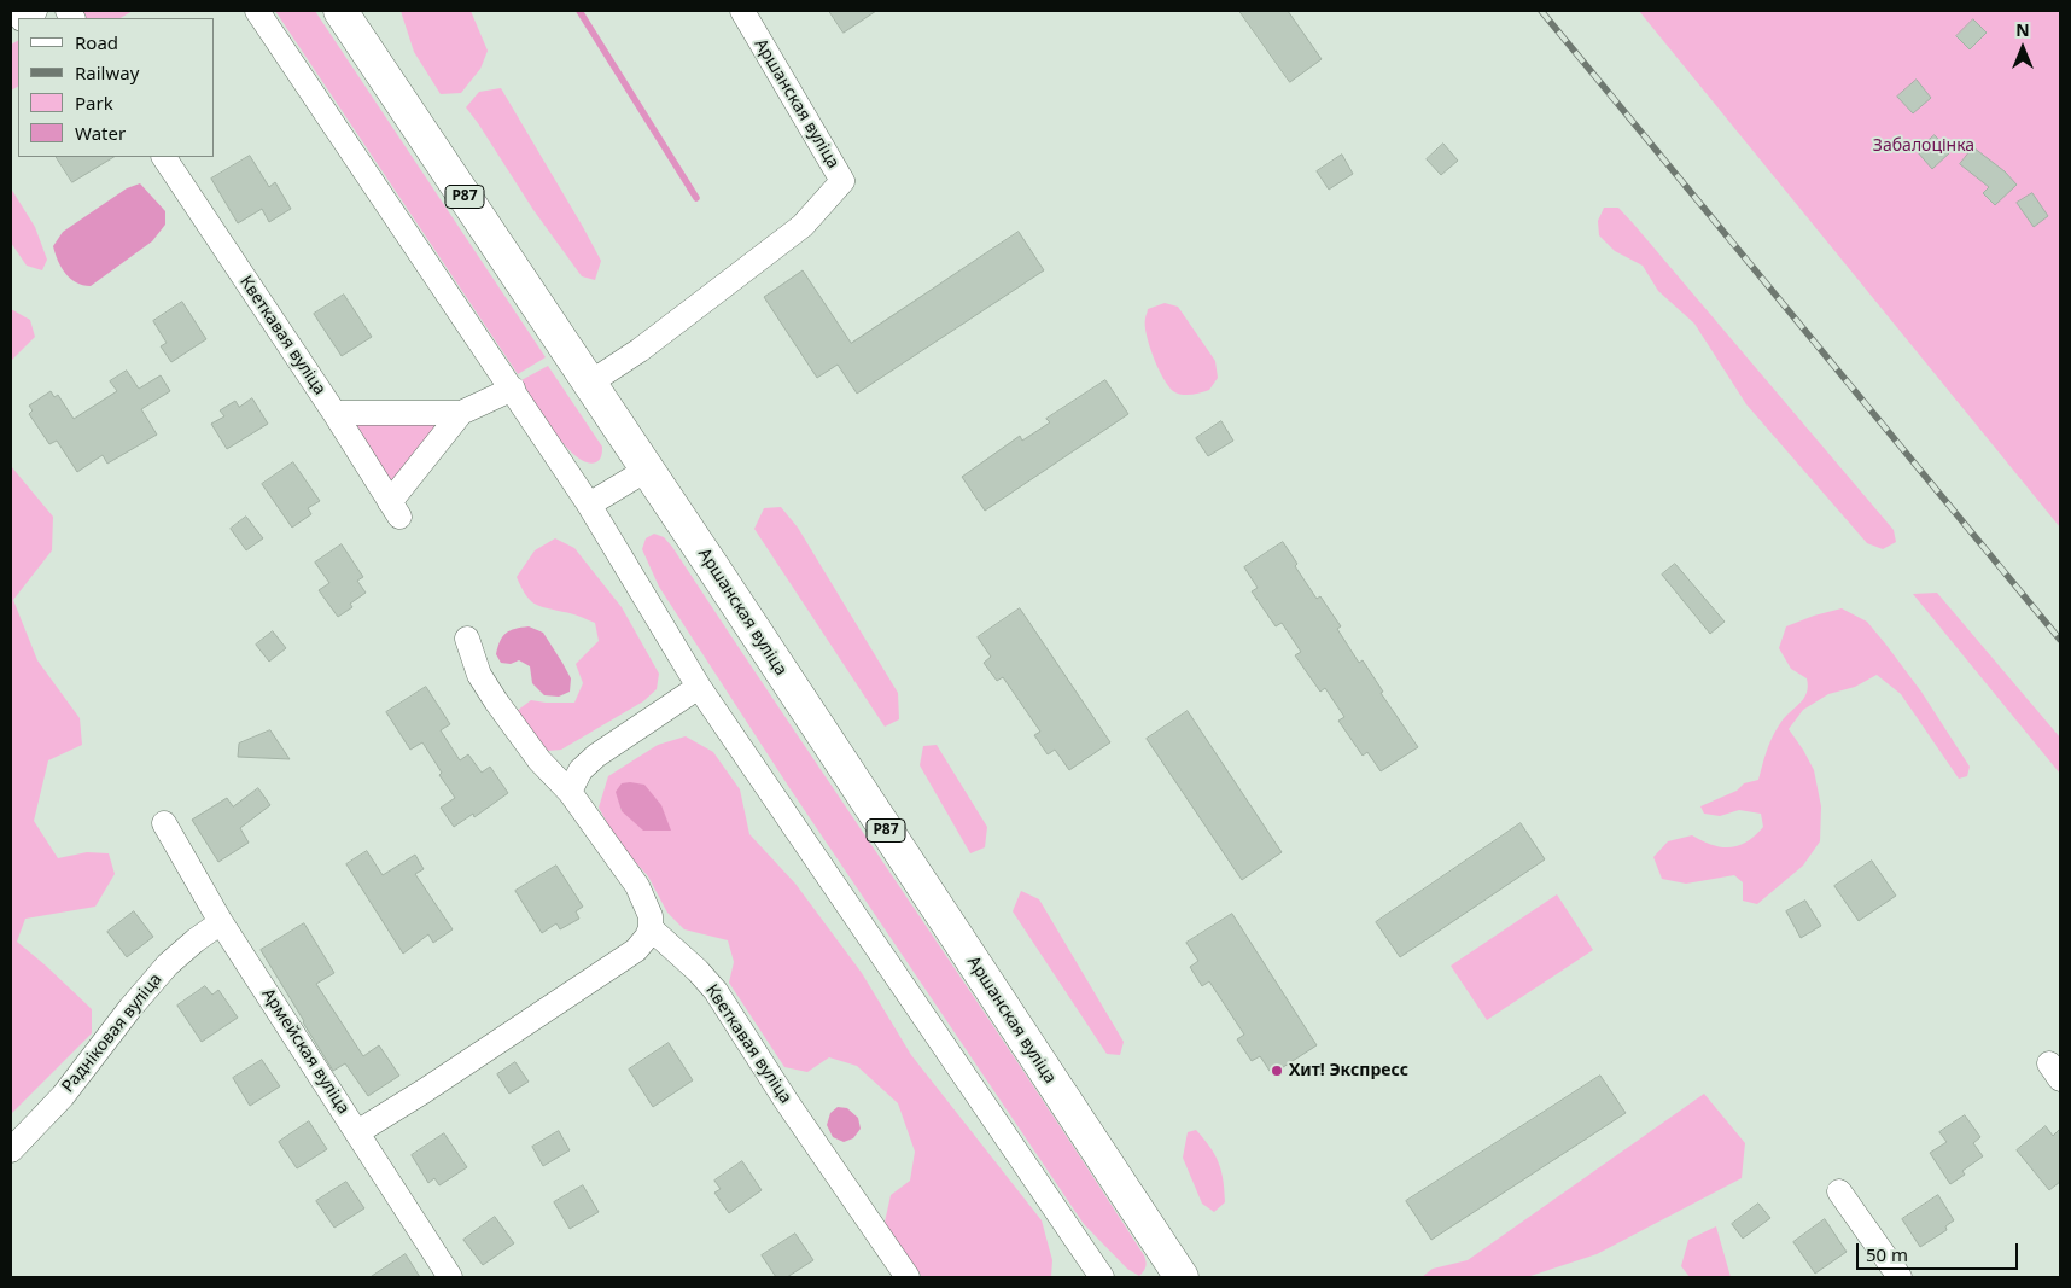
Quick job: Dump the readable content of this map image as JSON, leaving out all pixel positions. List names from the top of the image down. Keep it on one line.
{"streets":{"main road":["Аршанская вуліца","Р87"],"street":["Кветкавая вуліца","Радніковая вуліца","Армейская вуліца"]},"crossings":[["Аршанская вуліца","Р87"],["Радніковая вуліца","Армейская вуліца"]],"parks":["Забалоцінка"],"places":["Хит! Экспресс"],"legend":["Road","Railway","Park","Water"],"scale_bar":"50 m","north":"top"}
